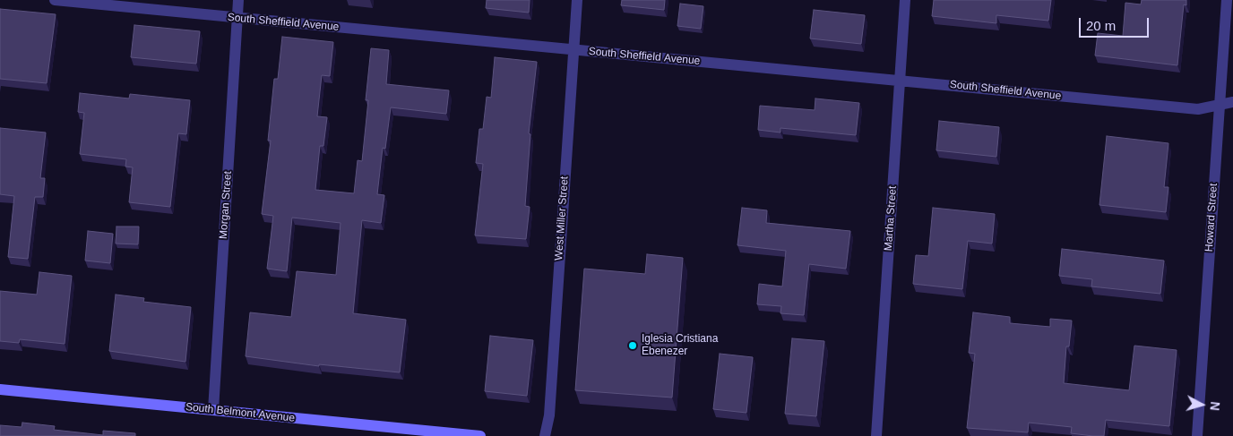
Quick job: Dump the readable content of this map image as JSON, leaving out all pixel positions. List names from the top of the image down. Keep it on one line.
{"streets":{"main road":["South Belmont Avenue"],"street":["South Sheffield Avenue","Morgan Street","Howard Street","West Miller Street","Martha Street"]},"crossings":[["South Sheffield Avenue","Morgan Street"],["South Sheffield Avenue","Howard Street"],["South Sheffield Avenue","West Miller Street"],["South Sheffield Avenue","Martha Street"],["Morgan Street","South Belmont Avenue"]],"places":["Iglesia Cristiana Ebenezer"],"scale_bar":"20 m","north":"right"}
